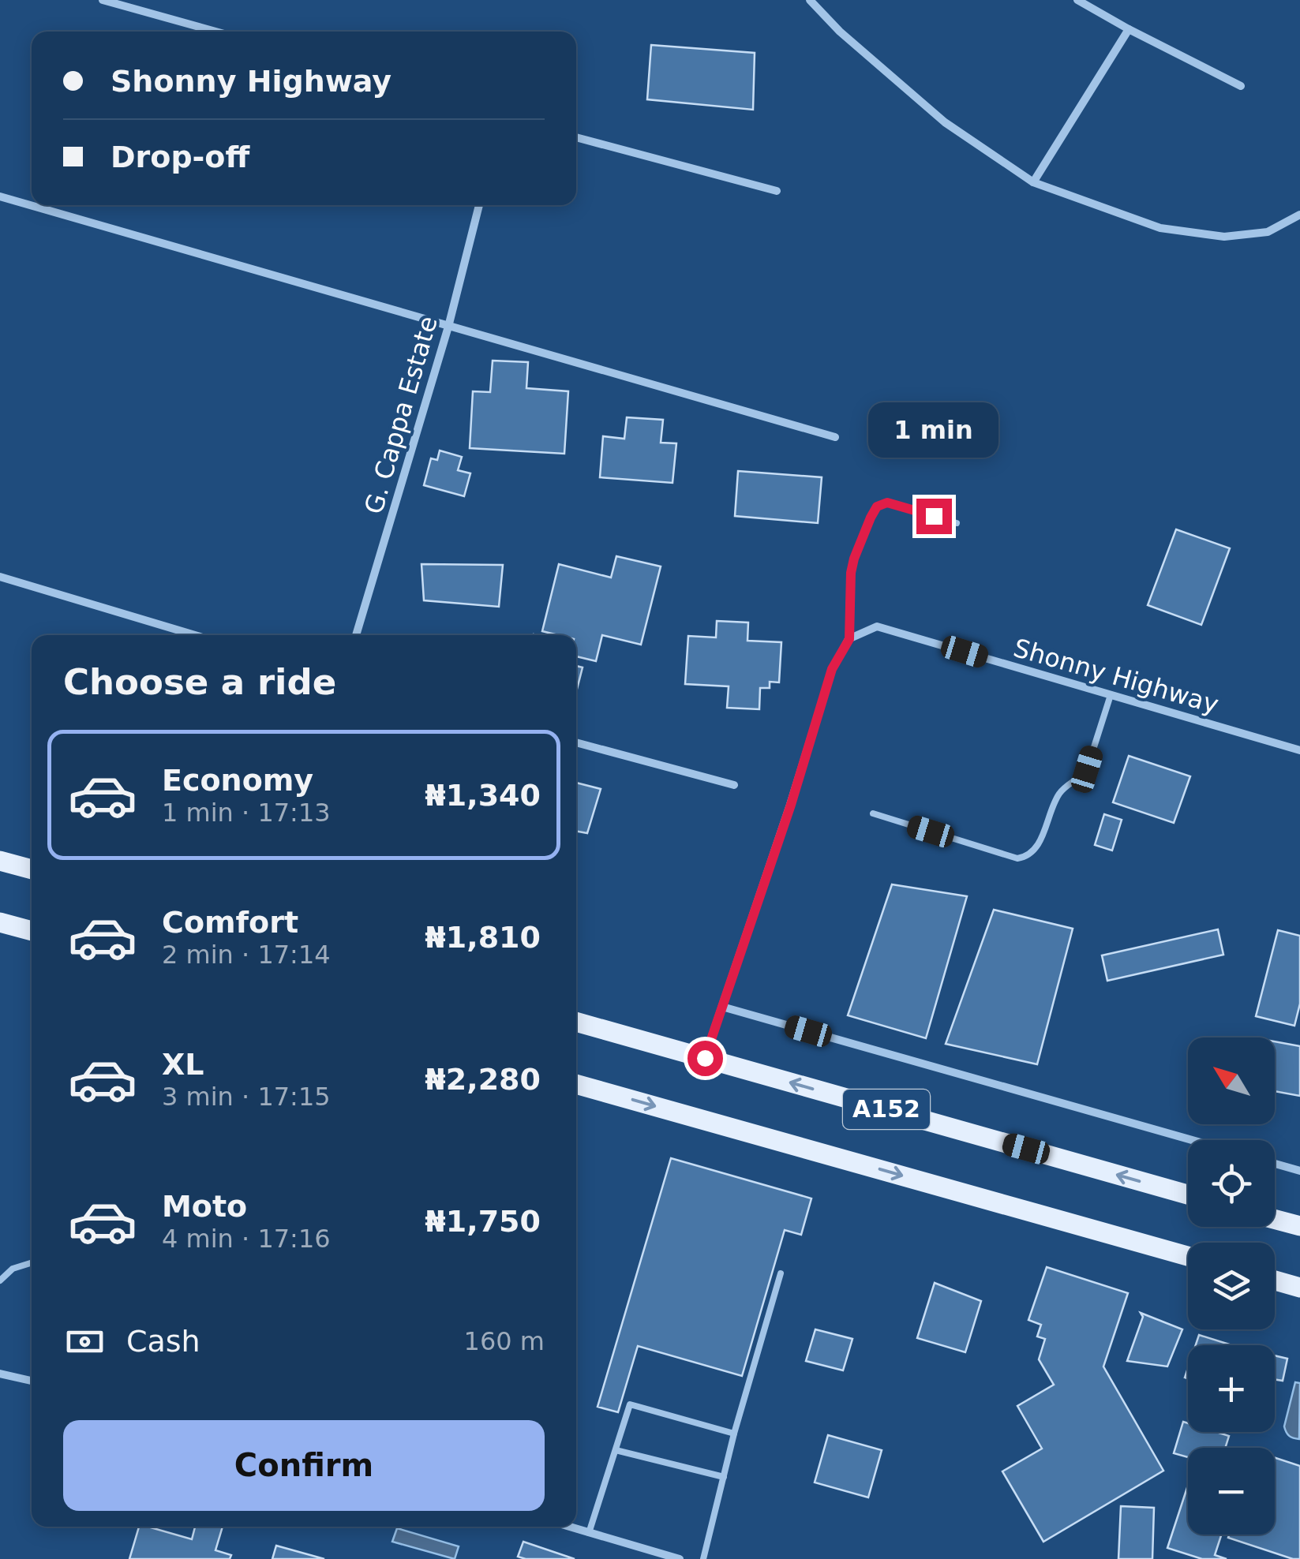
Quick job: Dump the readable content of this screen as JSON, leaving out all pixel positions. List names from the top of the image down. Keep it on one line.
{"streets":{"main road":["A152"],"street":["G. Cappa Estate","Shonny Highway"]},"north":"top left","page":{"banner":["Shonny Highway","Drop-off"],"bubble":"1 min","heading":"Choose a ride","list":[{"name":"Economy","note":"1 min · 17:13","value":"₦1,340"},{"name":"Comfort","note":"2 min · 17:14","value":"₦1,810"},{"name":"XL","note":"3 min · 17:15","value":"₦2,280"},{"name":"Moto","note":"4 min · 17:16","value":"₦1,750"}],"map_buttons":["+","−"],"pay":["Cash","160 m"],"buttons":"Confirm"}}
